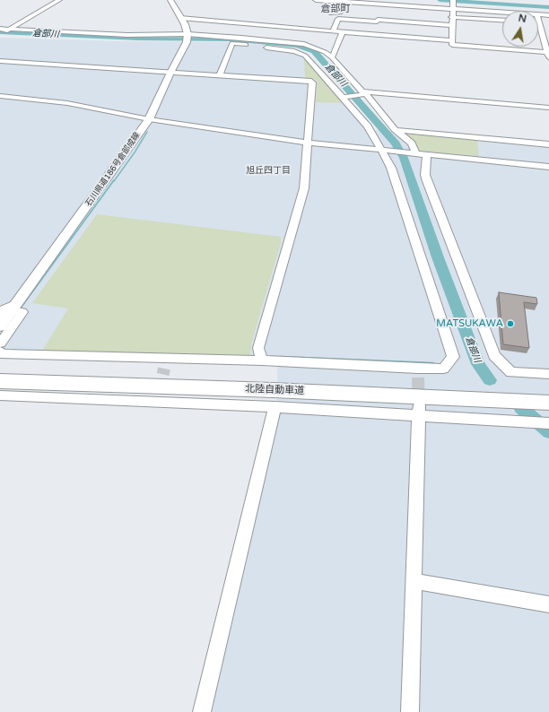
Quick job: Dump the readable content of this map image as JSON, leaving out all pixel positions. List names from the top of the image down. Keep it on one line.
{"streets":{"highway":["北陸自動車道"],"main road":["石川県道186号倉部成線"]},"districts":["倉部町","旭丘四丁目"],"water":["倉部川"],"places":["MATSUKAWA"],"north":"top"}
